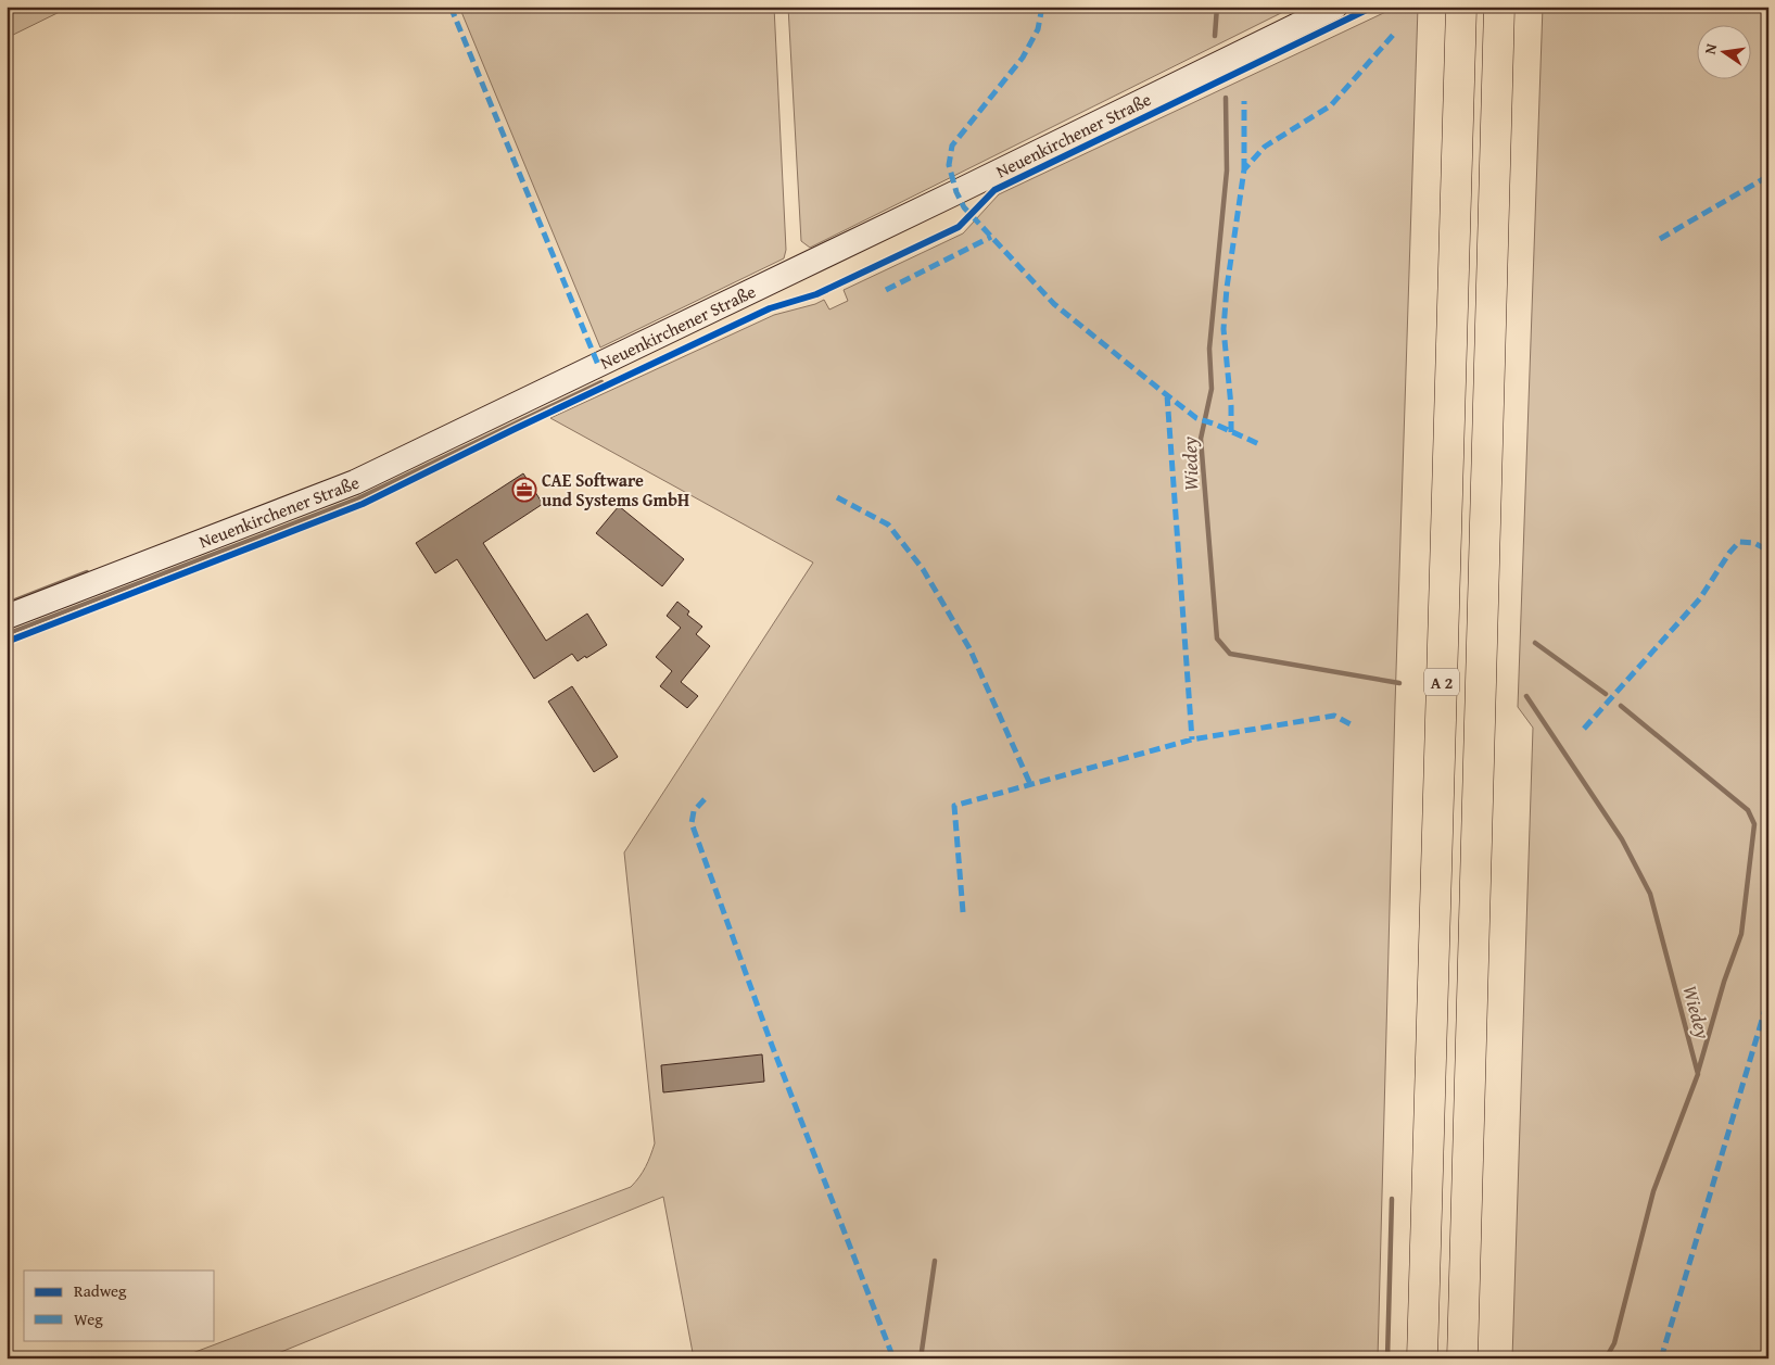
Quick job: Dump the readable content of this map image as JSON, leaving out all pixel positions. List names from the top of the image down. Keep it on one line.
{"streets":{"highway":["A 2"],"main road":["Neuenkirchener Straße"]},"water":["Wiedey"],"places":{"office":["CAE Software und Systems GmbH"]},"legend":["Radweg","Weg"],"north":"left"}
